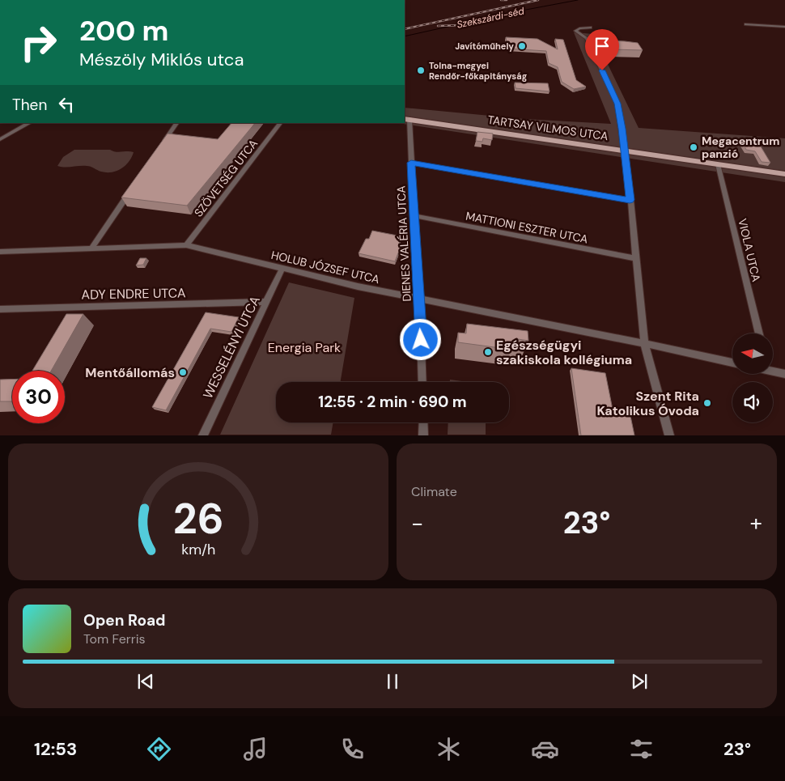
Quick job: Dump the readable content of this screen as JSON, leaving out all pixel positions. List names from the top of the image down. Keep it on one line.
{"streets":{"main road":["TARTSAY VILMOS UTCA"],"street":["SZÖVETSÉG UTCA","MATTIONI ESZTER UTCA","DIENES VALÉRIA UTCA","VIOLA UTCA","HOLUB JÓZSEF UTCA","ADY ENDRE UTCA","WESSELÉNYI UTCA"]},"crossings":[["TARTSAY VILMOS UTCA","DIENES VALÉRIA UTCA"],["TARTSAY VILMOS UTCA","VIOLA UTCA"],["SZÖVETSÉG UTCA","HOLUB JÓZSEF UTCA"],["MATTIONI ESZTER UTCA","DIENES VALÉRIA UTCA"],["DIENES VALÉRIA UTCA","HOLUB JÓZSEF UTCA"],["HOLUB JÓZSEF UTCA","WESSELÉNYI UTCA"],["ADY ENDRE UTCA","WESSELÉNYI UTCA"]],"water":["Szekszárdi-séd"],"parks":["Energia Park"],"places":["Javítóműhely","Tolna-megyei Rendőr-főkapitányság","Megacentrum panzió","Egészségügyi szakiskola kollégiuma","Mentőállomás","Szent Rita Katolikus Óvoda"],"north":"left","page":{"turn":["200 m","Mészöly Miklós utca"],"then":"Then","limit":"30","trip":"12:55 · 2 min · 690 m","tile":"Climate","heat":["−","23°","+"],"song":["Open Road","Tom Ferris"],"tabs":["12:53","23°"],"gauge":["26","km/h"]}}
